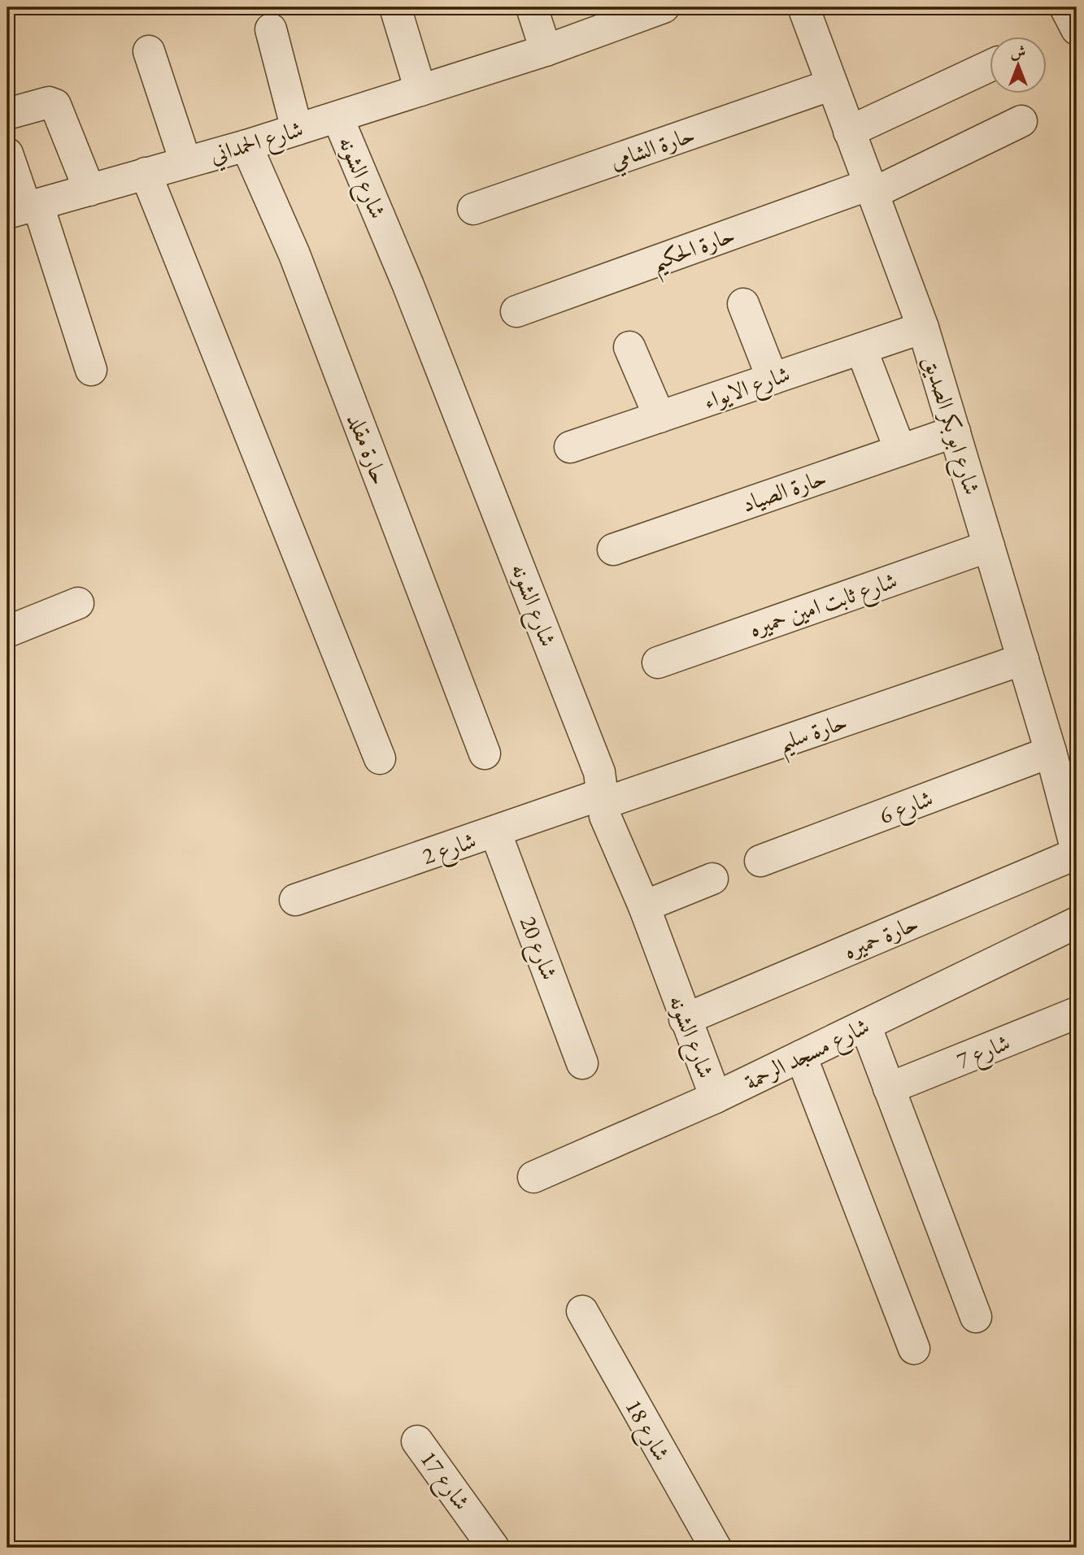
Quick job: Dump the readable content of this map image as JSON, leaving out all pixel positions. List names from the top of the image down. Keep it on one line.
{"streets":{"street":["شارع الحمداني","حارة الشامي","شارع الشونه","حارة الحكيم","شارع الايواء","شارع ابو بكر الصديق","حارة مقلد","حارة الصياد","شارع ثابت امين حميره","حارة سليم","شارع 6","شارع 2","حارة حميره","شارع 20","شارع 7","شارع مسجد الرحمة","شارع 18","شارع 17"]},"crossings":[["شارع الحمداني","شارع الشونه"],["شارع الحمداني","حارة مقلد"],["حارة الشامي","شارع ابو بكر الصديق"],["شارع الشونه","حارة سليم"],["شارع الشونه","شارع 2"],["شارع الشونه","حارة حميره"],["شارع الشونه","شارع مسجد الرحمة"],["حارة الحكيم","شارع ابو بكر الصديق"],["شارع الايواء","شارع ابو بكر الصديق"],["شارع ابو بكر الصديق","حارة الصياد"],["شارع ابو بكر الصديق","شارع ثابت امين حميره"],["شارع ابو بكر الصديق","حارة سليم"],["شارع ابو بكر الصديق","شارع 6"],["شارع ابو بكر الصديق","حارة حميره"],["حارة سليم","شارع 2"],["شارع 2","شارع 20"]],"north":"top"}
